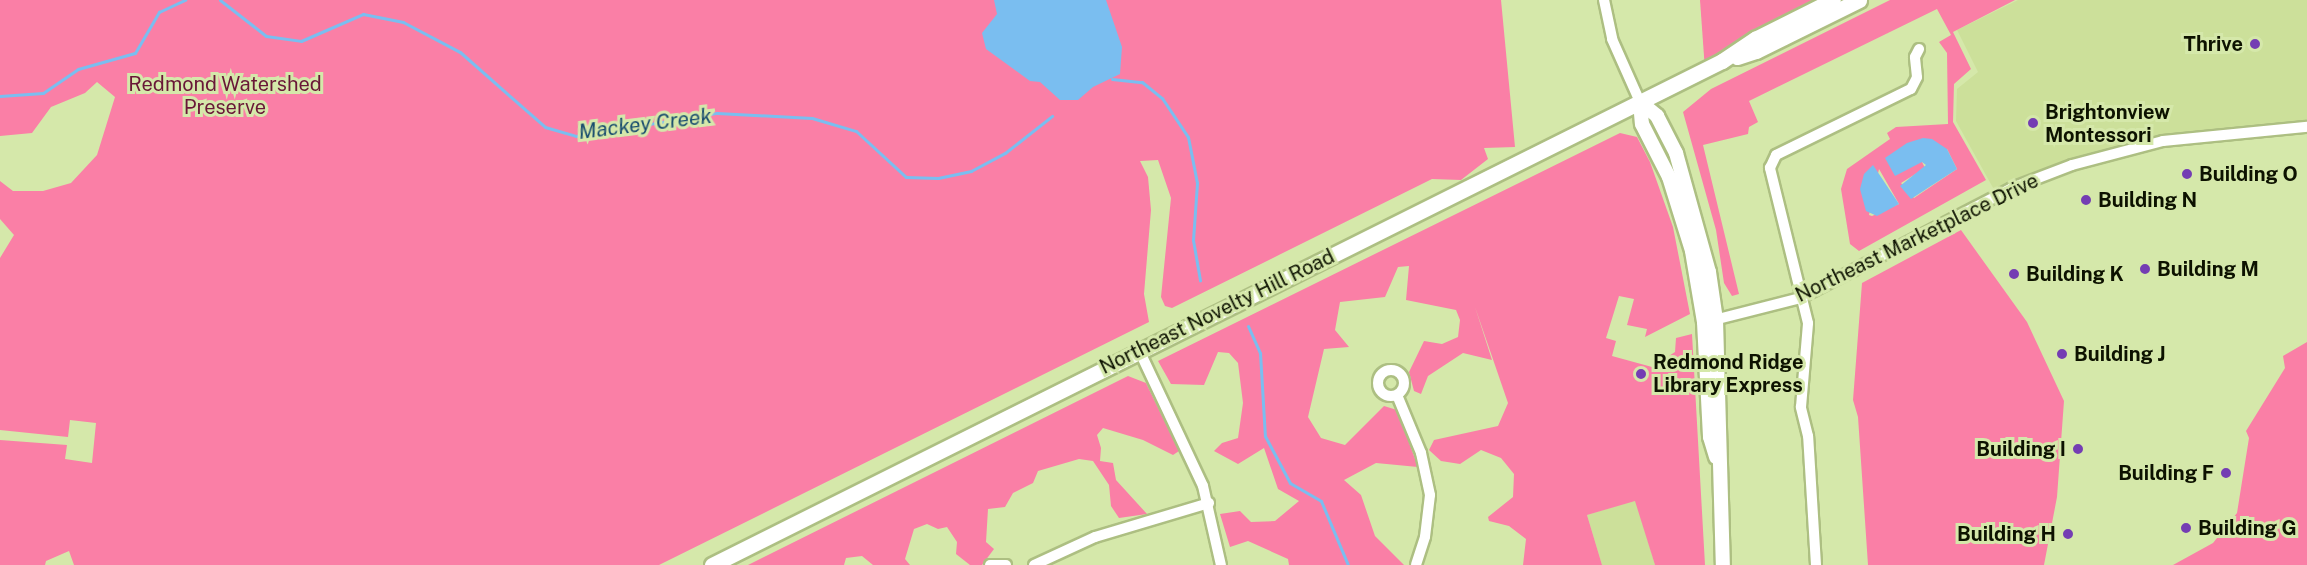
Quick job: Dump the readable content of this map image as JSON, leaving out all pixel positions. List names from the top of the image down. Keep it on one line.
{"streets":{"main road":["Northeast Novelty Hill Road"],"street":["Northeast Marketplace Drive"]},"water":["Mackey Creek"],"parks":["Redmond Watershed Preserve"],"places":["Thrive","Brightonview Montessori","Building O","Building N","Building M","Building K","Building J","Redmond Ridge Library Express","Building I","Building F","Building G","Building H"]}
